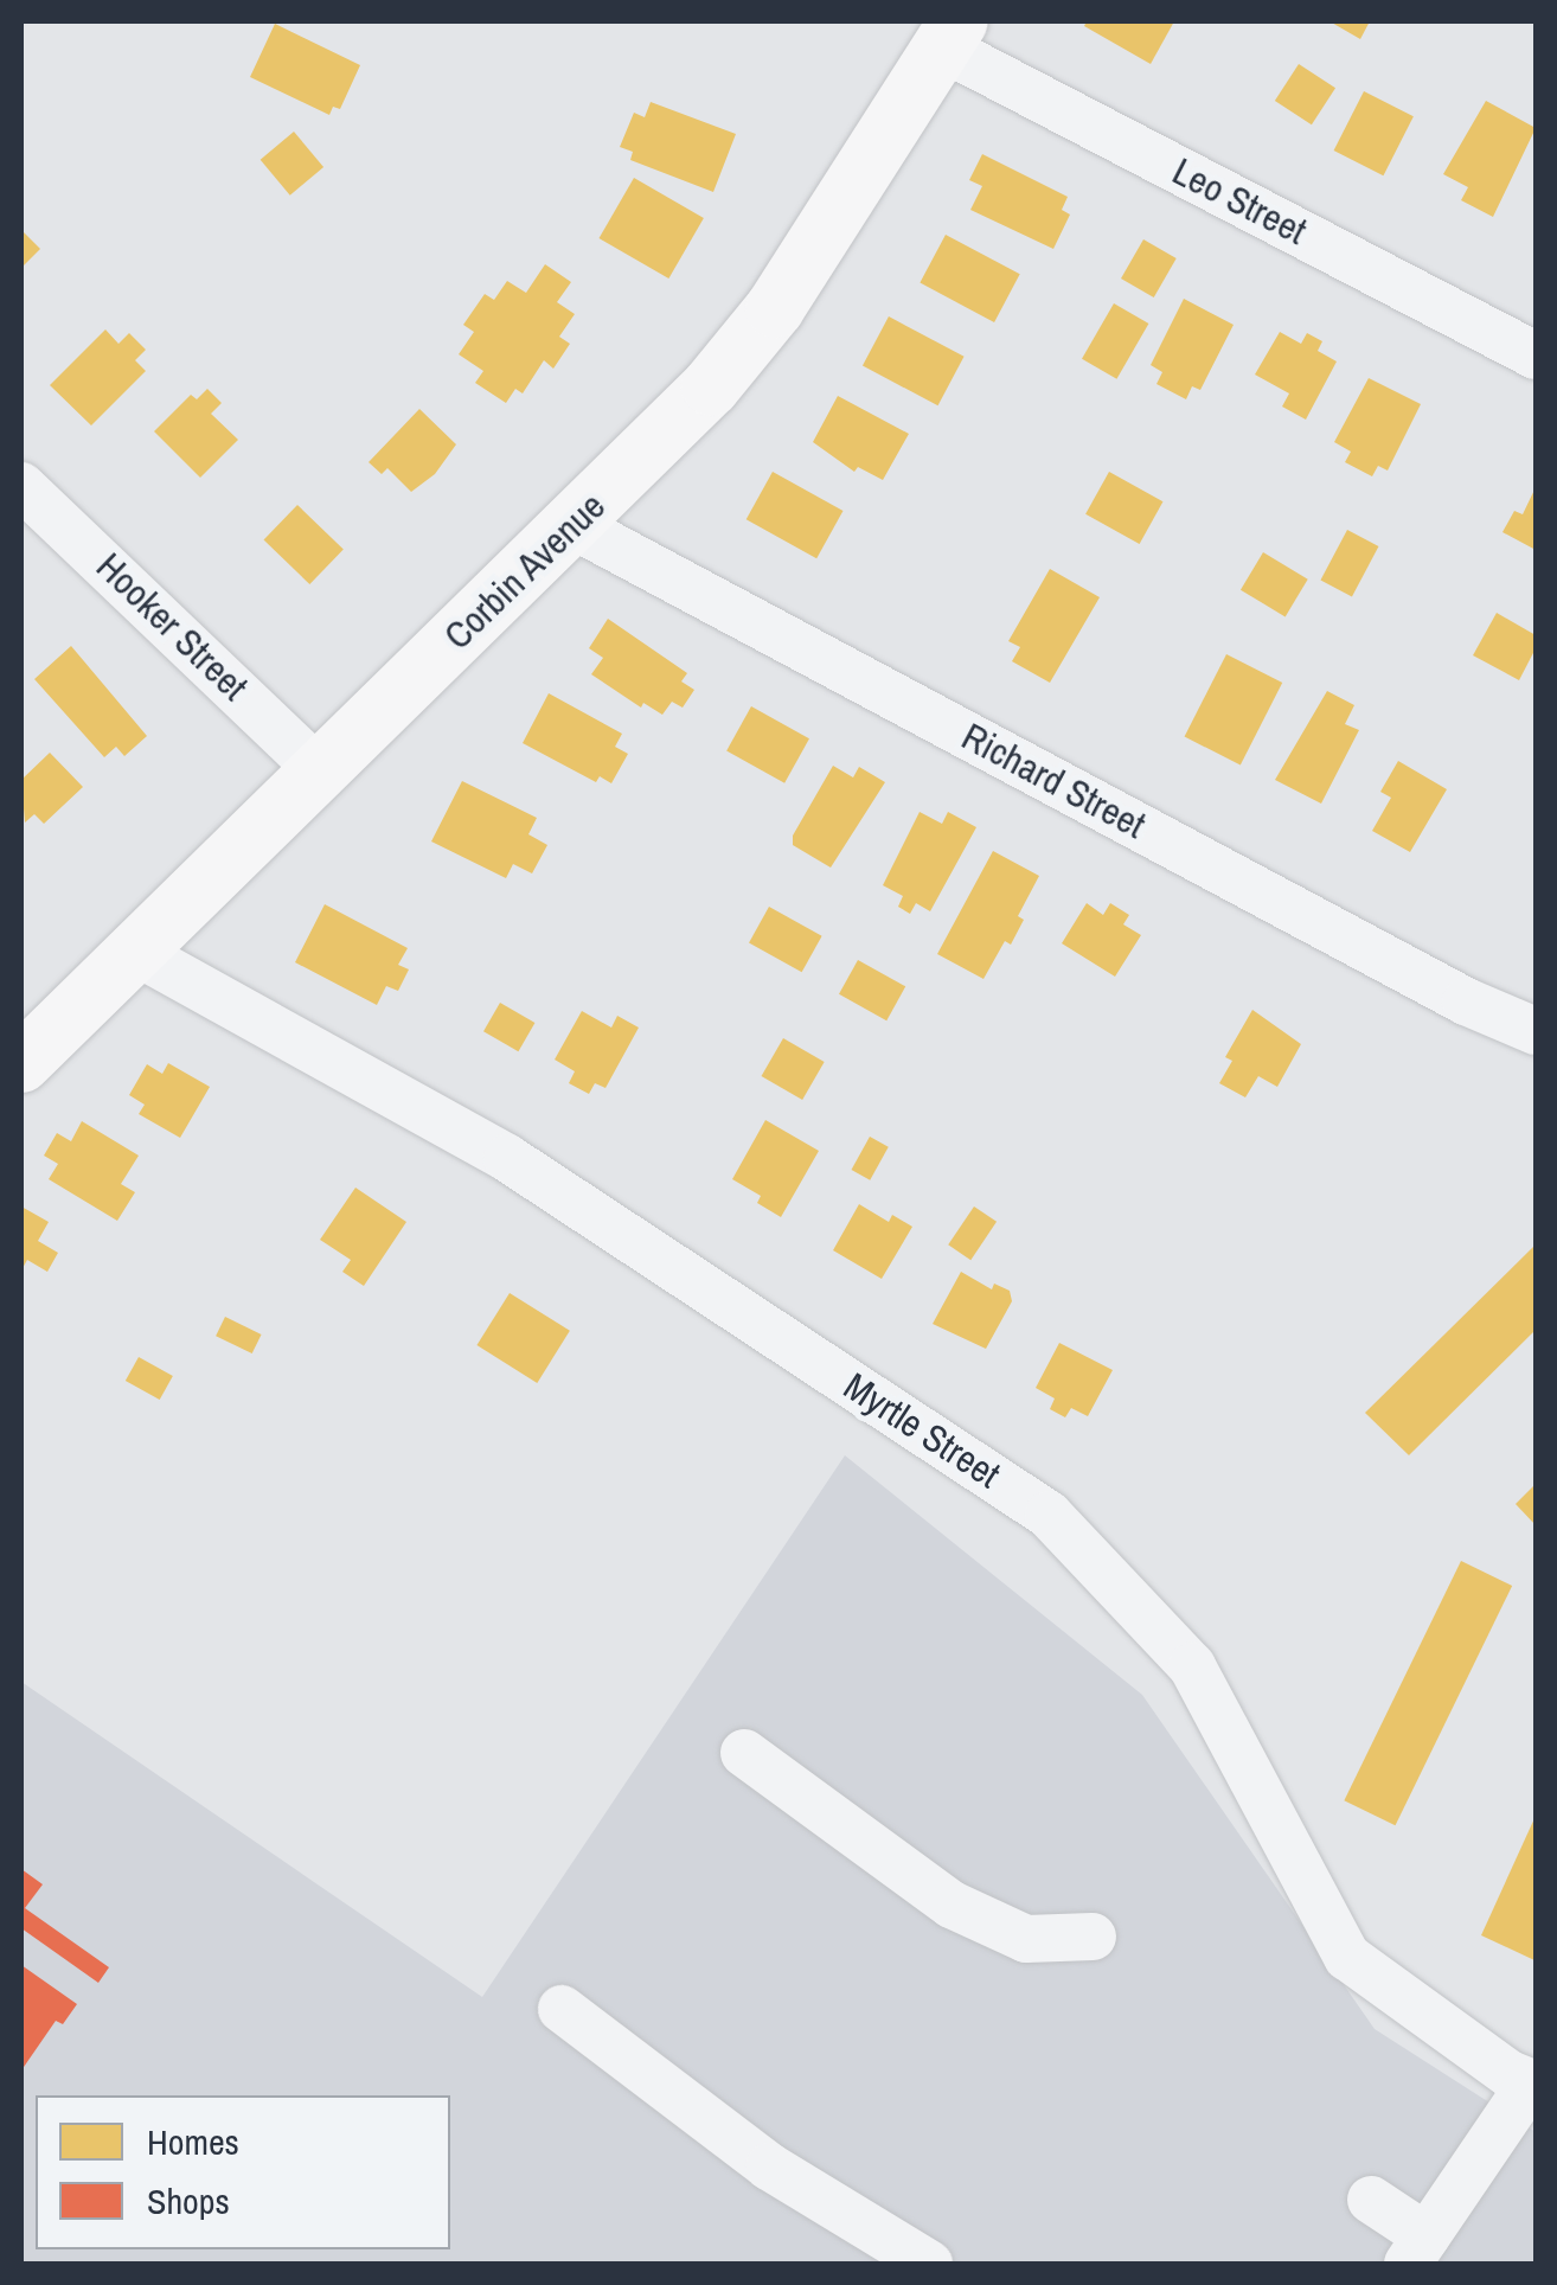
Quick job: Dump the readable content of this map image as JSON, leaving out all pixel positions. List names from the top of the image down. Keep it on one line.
{"streets":{"main road":["Corbin Avenue"],"street":["Leo Street","Hooker Street","Richard Street","Myrtle Street"]},"crossings":[["Leo Street","Corbin Avenue"],["Corbin Avenue","Hooker Street"],["Corbin Avenue","Richard Street"],["Corbin Avenue","Myrtle Street"]],"legend":["Homes","Shops"]}
